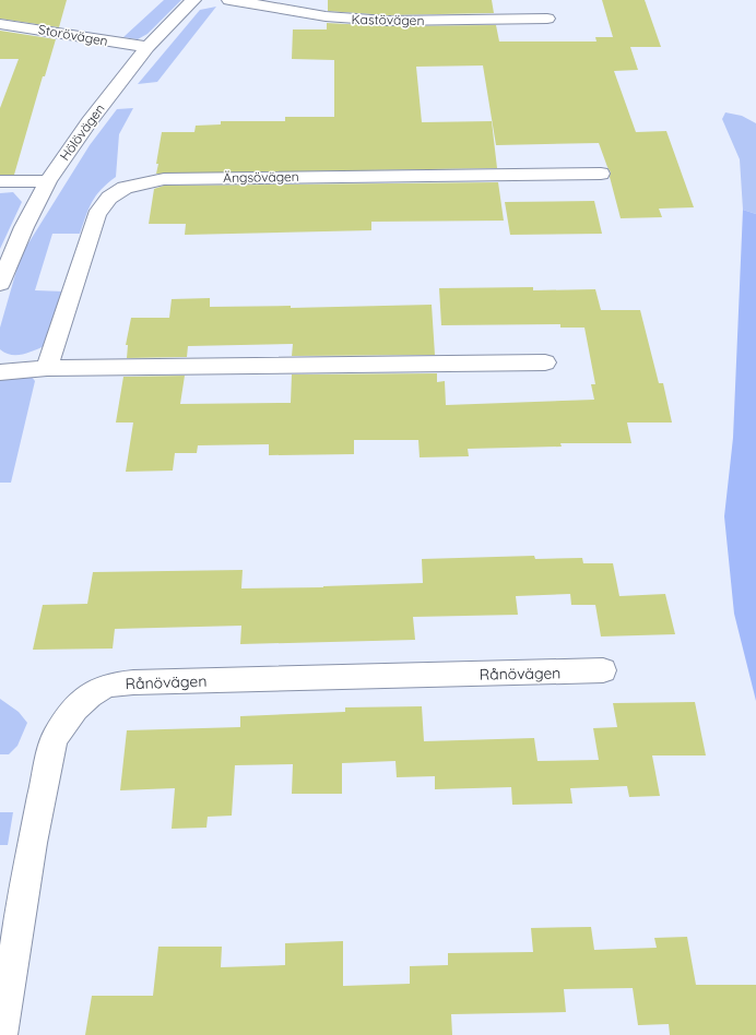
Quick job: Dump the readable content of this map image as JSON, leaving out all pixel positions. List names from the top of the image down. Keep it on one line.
{"streets":{"street":["Kastövägen","Storövägen","Hölövägen","Ängsövägen","Rånövägen"]},"crossings":[["Storövägen","Hölövägen"]]}
